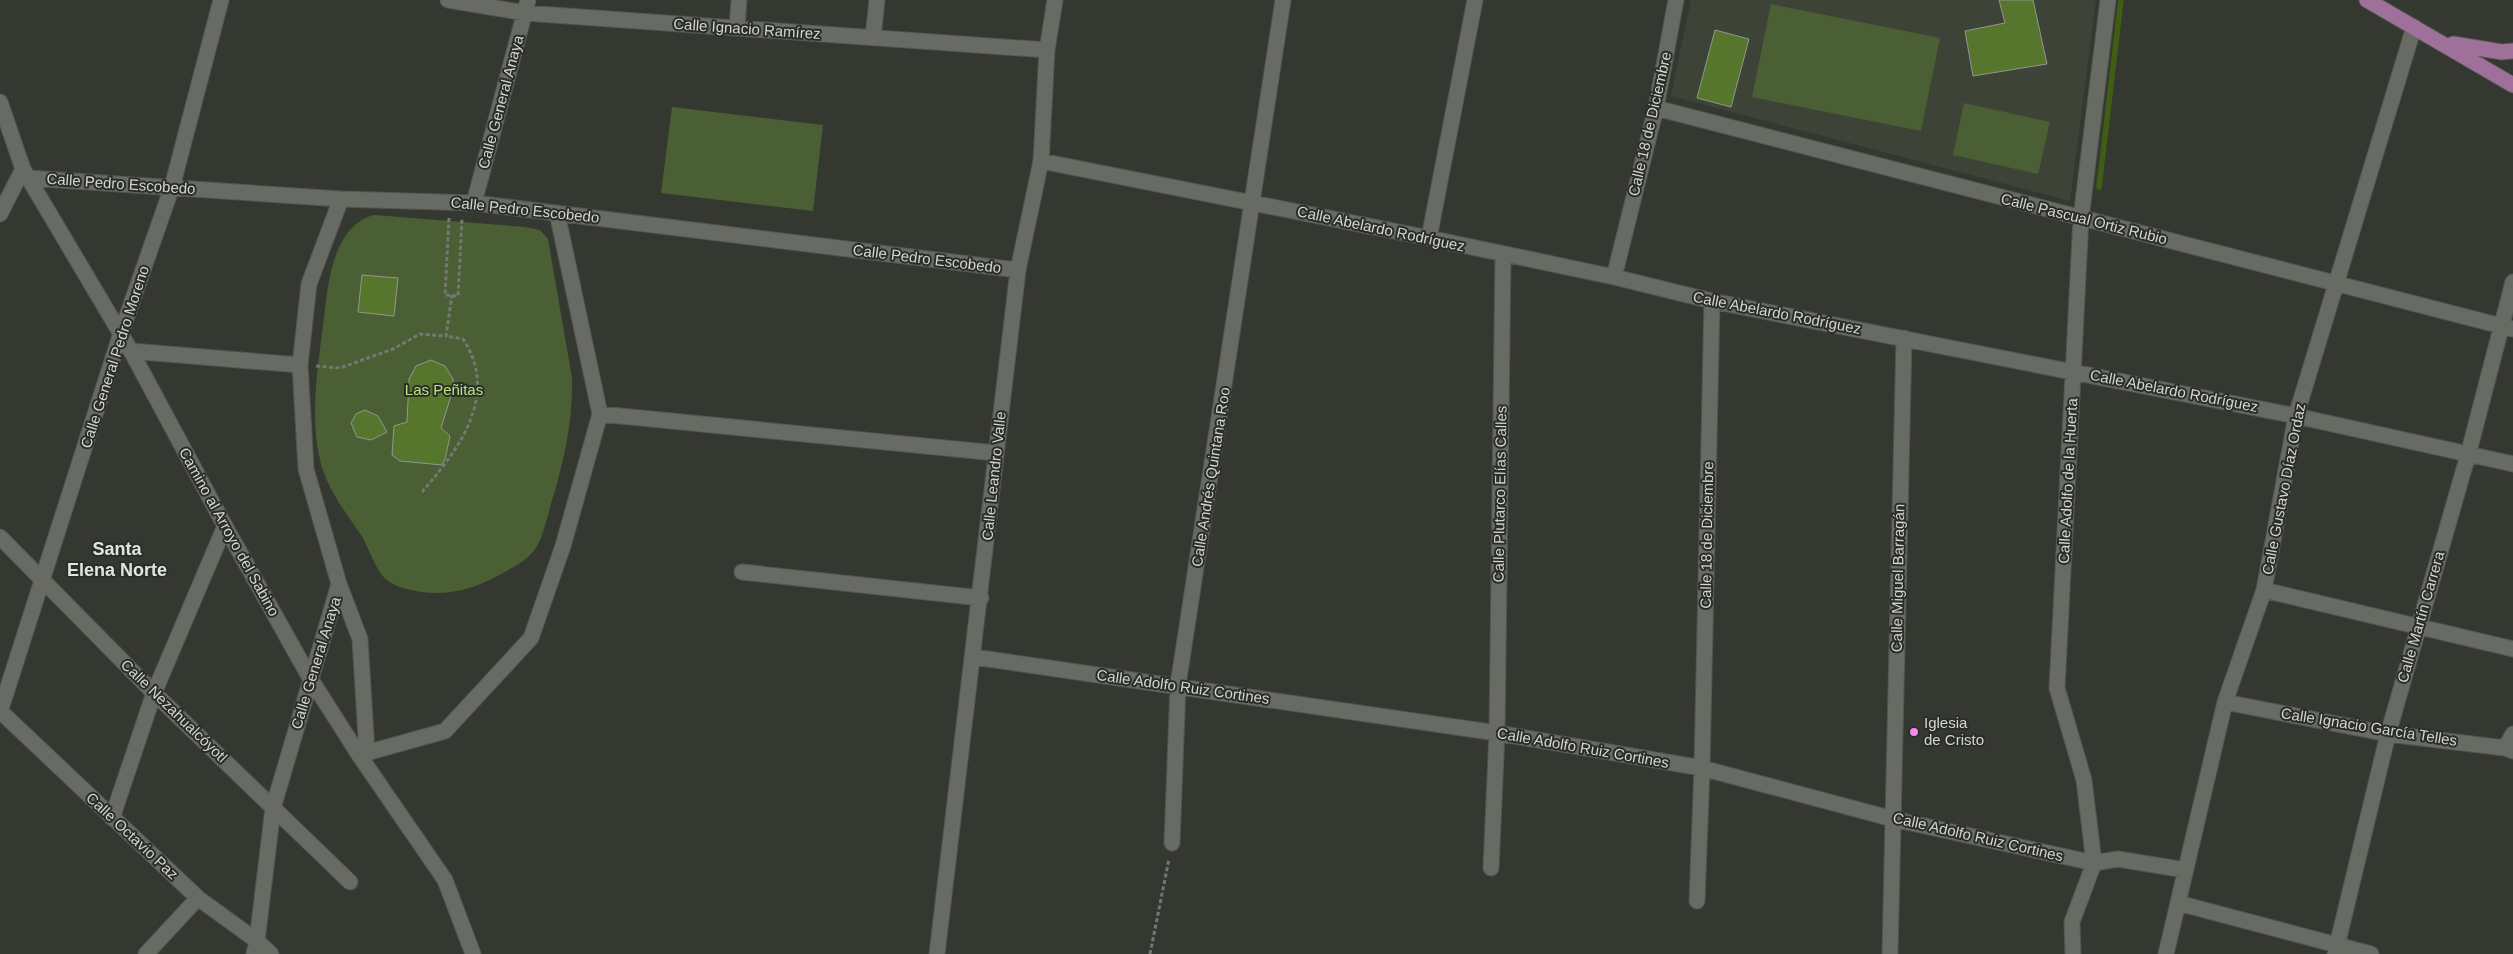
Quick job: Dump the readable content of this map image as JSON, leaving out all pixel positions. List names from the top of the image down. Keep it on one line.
{"streets":{"street":["Calle Ignacio Ramírez","Calle General Anaya","Calle 18 de Diciembre","Calle Pedro Escobedo","Calle Pascual Ortiz Rubio","Calle Abelardo Rodríguez","Calle General Pedro Moreno","Calle Leandro Valle","Calle Andrés Quintana Roo","Calle Adolfo de la Huerta","Calle Gustavo Díaz Ordaz","Calle Plutarco Elías Calles","Camino al Arroyo del Sabino","Calle Miguel Barragán","Calle Martín Carrera","Calle Adolfo Ruiz Cortines","Calle Nezahualcóyotl","Calle Ignacio García Telles","Calle Octavio Paz"]},"crossings":[["Calle Ignacio Ramírez","Calle General Anaya"],["Calle Ignacio Ramírez","Calle Leandro Valle"],["Calle General Anaya","Calle Pedro Escobedo"],["Calle General Anaya","Camino al Arroyo del Sabino"],["Calle General Anaya","Calle Nezahualcóyotl"],["Calle General Anaya","Calle Octavio Paz"],["Calle 18 de Diciembre","Calle Pascual Ortiz Rubio"],["Calle 18 de Diciembre","Calle Abelardo Rodríguez"],["Calle 18 de Diciembre","Calle Adolfo Ruiz Cortines"],["Calle Pedro Escobedo","Calle General Pedro Moreno"],["Calle Pedro Escobedo","Calle Leandro Valle"],["Calle Pedro Escobedo","Camino al Arroyo del Sabino"],["Calle Pascual Ortiz Rubio","Calle Adolfo de la Huerta"],["Calle Pascual Ortiz Rubio","Calle Gustavo Díaz Ordaz"],["Calle Pascual Ortiz Rubio","Calle Martín Carrera"],["Calle Abelardo Rodríguez","Calle Leandro Valle"],["Calle Abelardo Rodríguez","Calle Andrés Quintana Roo"],["Calle Abelardo Rodríguez","Calle Adolfo de la Huerta"],["Calle Abelardo Rodríguez","Calle Gustavo Díaz Ordaz"],["Calle Abelardo Rodríguez","Calle Plutarco Elías Calles"],["Calle Abelardo Rodríguez","Calle Miguel Barragán"],["Calle Abelardo Rodríguez","Calle Martín Carrera"],["Calle General Pedro Moreno","Camino al Arroyo del Sabino"],["Calle General Pedro Moreno","Calle Nezahualcóyotl"],["Calle General Pedro Moreno","Calle Octavio Paz"],["Calle Leandro Valle","Calle Adolfo Ruiz Cortines"],["Calle Andrés Quintana Roo","Calle Adolfo Ruiz Cortines"],["Calle Adolfo de la Huerta","Calle Adolfo Ruiz Cortines"],["Calle Gustavo Díaz Ordaz","Calle Adolfo Ruiz Cortines"],["Calle Gustavo Díaz Ordaz","Calle Ignacio García Telles"],["Calle Plutarco Elías Calles","Calle Adolfo Ruiz Cortines"],["Calle Miguel Barragán","Calle Adolfo Ruiz Cortines"],["Calle Martín Carrera","Calle Ignacio García Telles"]],"districts":["Santa Elena Norte"],"parks":["Las Peñitas"],"places":["Iglesia de Cristo"]}
